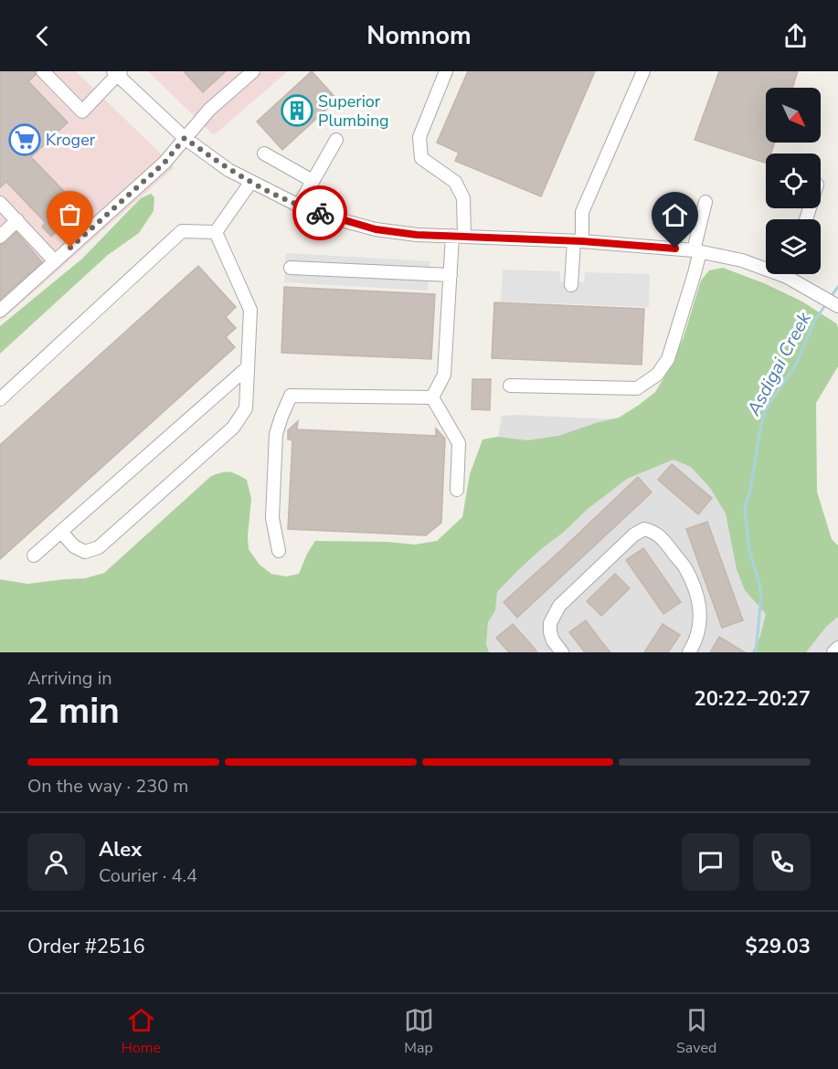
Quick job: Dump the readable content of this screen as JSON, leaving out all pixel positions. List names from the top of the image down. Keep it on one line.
{"water":["Asdigai Creek"],"places":{"building":["Superior Plumbing"],"supermarket":["Kroger"]},"north":"bottom right","page":{"header":"Nomnom","heading":["2 min","Arriving in","20:22–20:27"],"panel":["Alex","Courier · 4.4","Order #2516","$29.03"],"bar":"On the way · 230 m","tabs":["Home","Map","Saved"]}}
